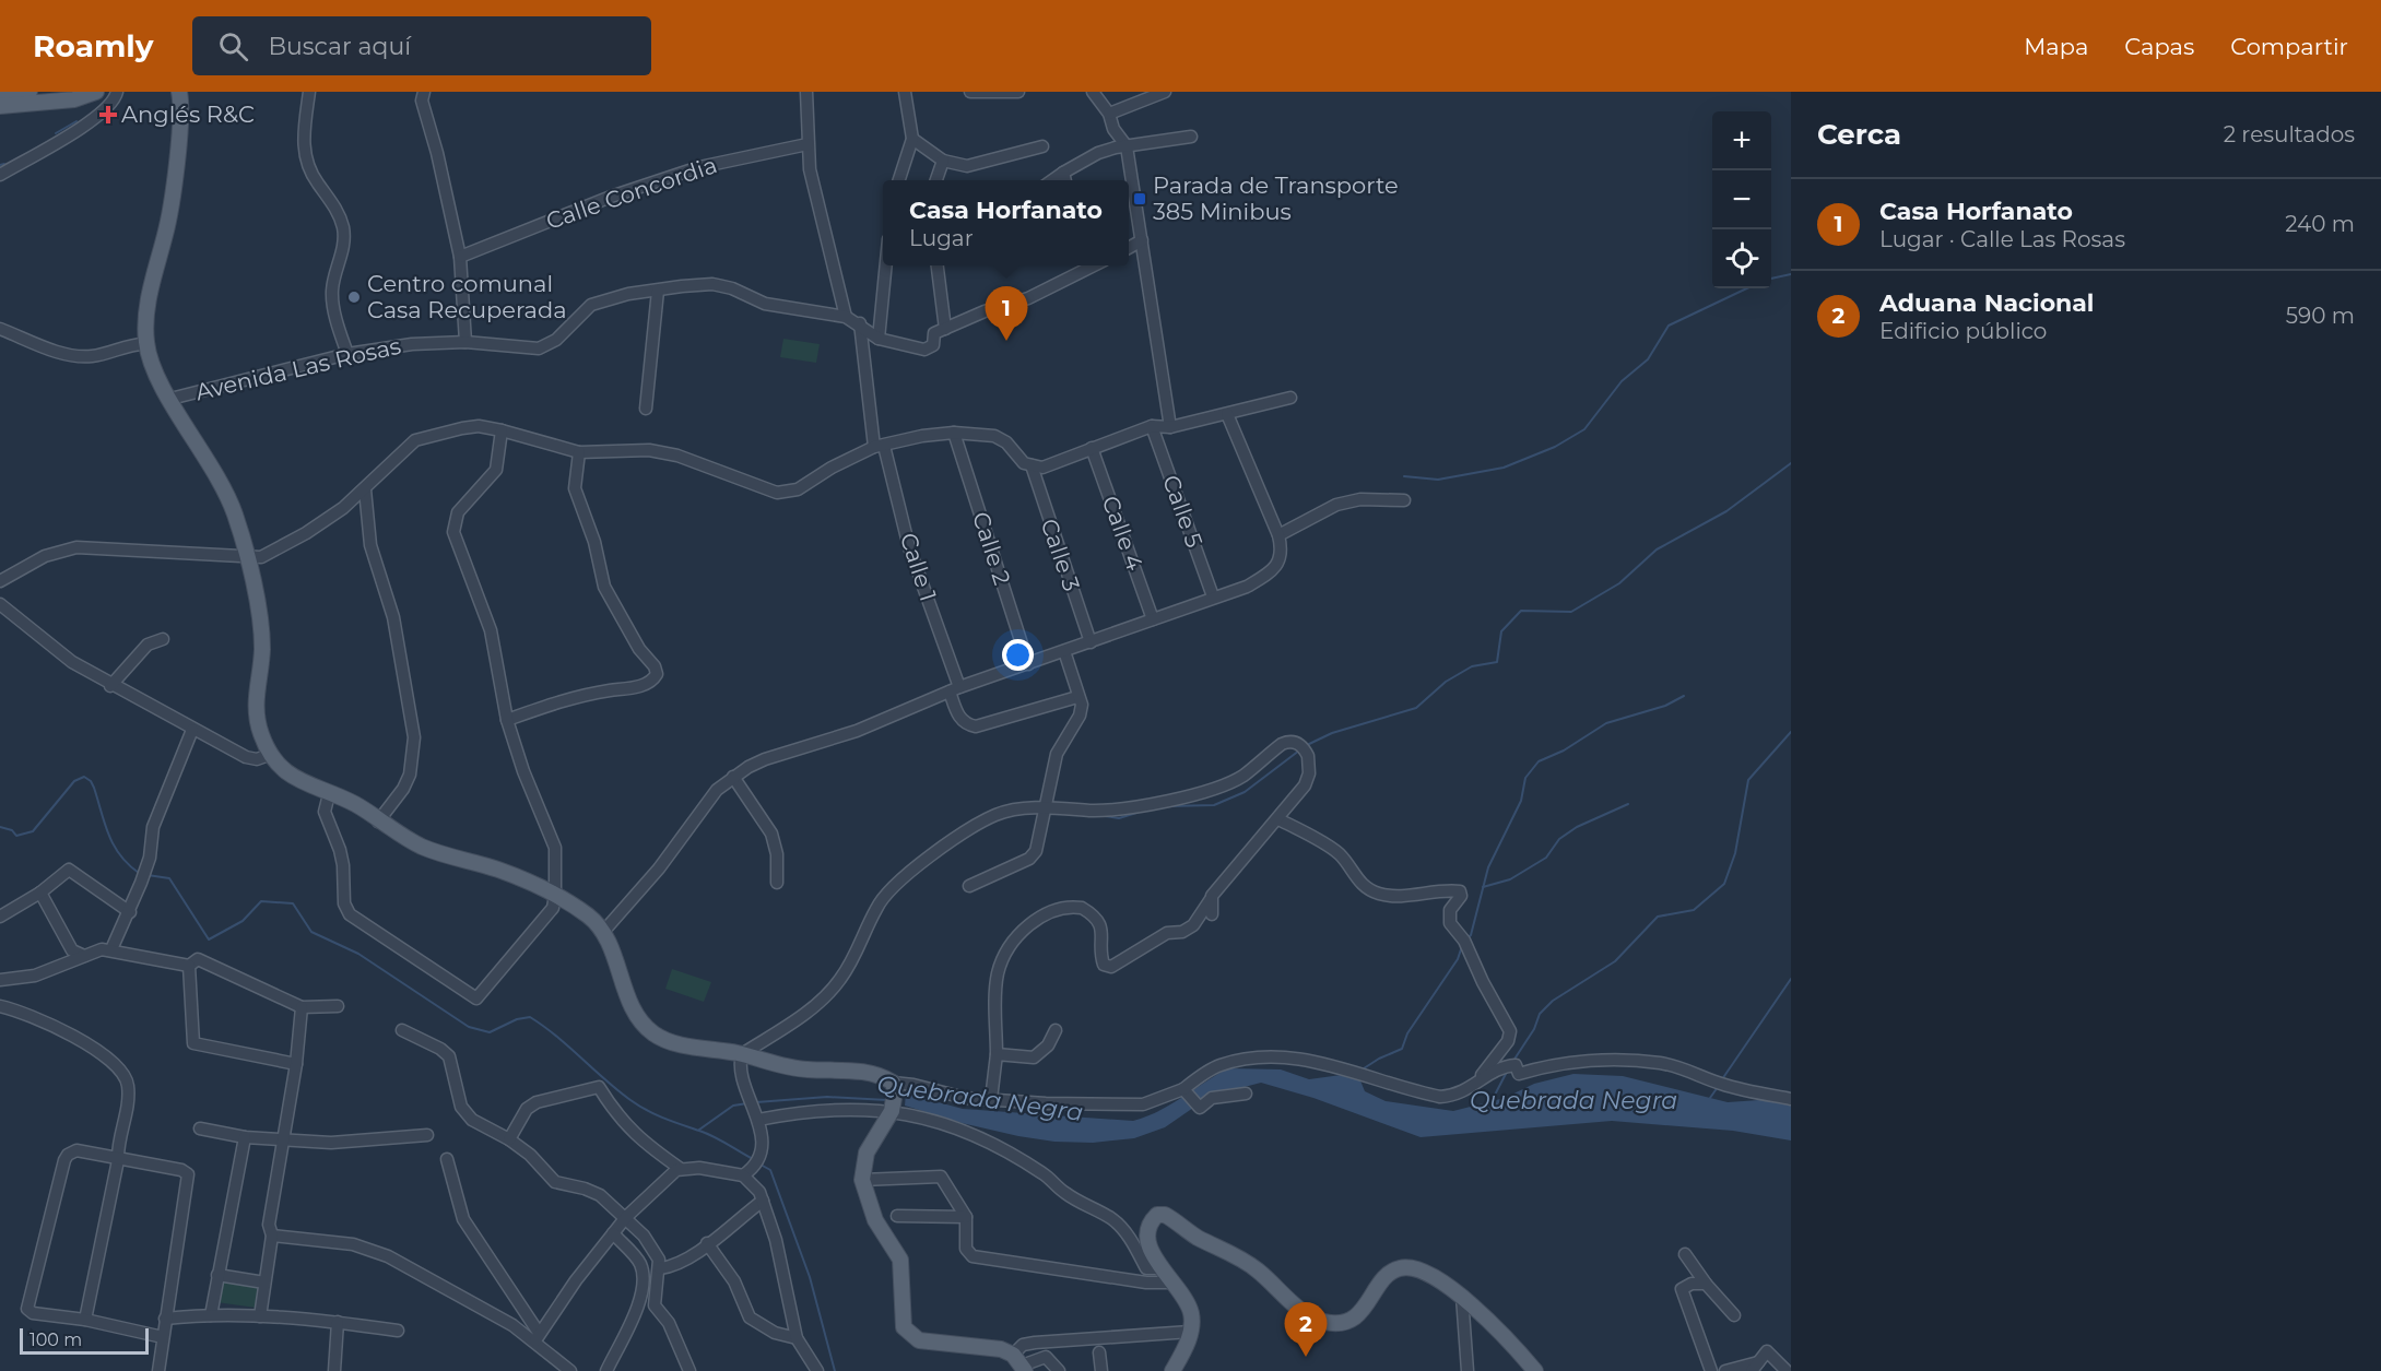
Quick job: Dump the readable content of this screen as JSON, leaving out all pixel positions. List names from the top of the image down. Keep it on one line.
{"streets":{"street":["Calle Concordia","Avenida Las Rosas","Calle 5","Calle 4","Calle 2","Calle 3","Calle 1"]},"crossings":[["Avenida Las Rosas","Calle 1"]],"water":["Quebrada Negra"],"places":{"health":["Anglés R&C"],"transit":["Parada de Transporte 385 Minibus"],"other":["Centro comunal Casa Recuperada"]},"scale_bar":"100 m","page":{"header":"Roamly","search":"Buscar aquí","nav":["Mapa","Capas","Compartir"],"heading":["Cerca","2 resultados"],"map_buttons":["+","−"],"list":[{"mark":"1","name":"Casa Horfanato","note":"Lugar · Calle Las Rosas","value":"240 m"},{"mark":"2","name":"Aduana Nacional","note":"Edificio público","value":"590 m"}],"popup":["Casa Horfanato","Lugar"],"pins":["1","2"],"scale":"100 m"}}
